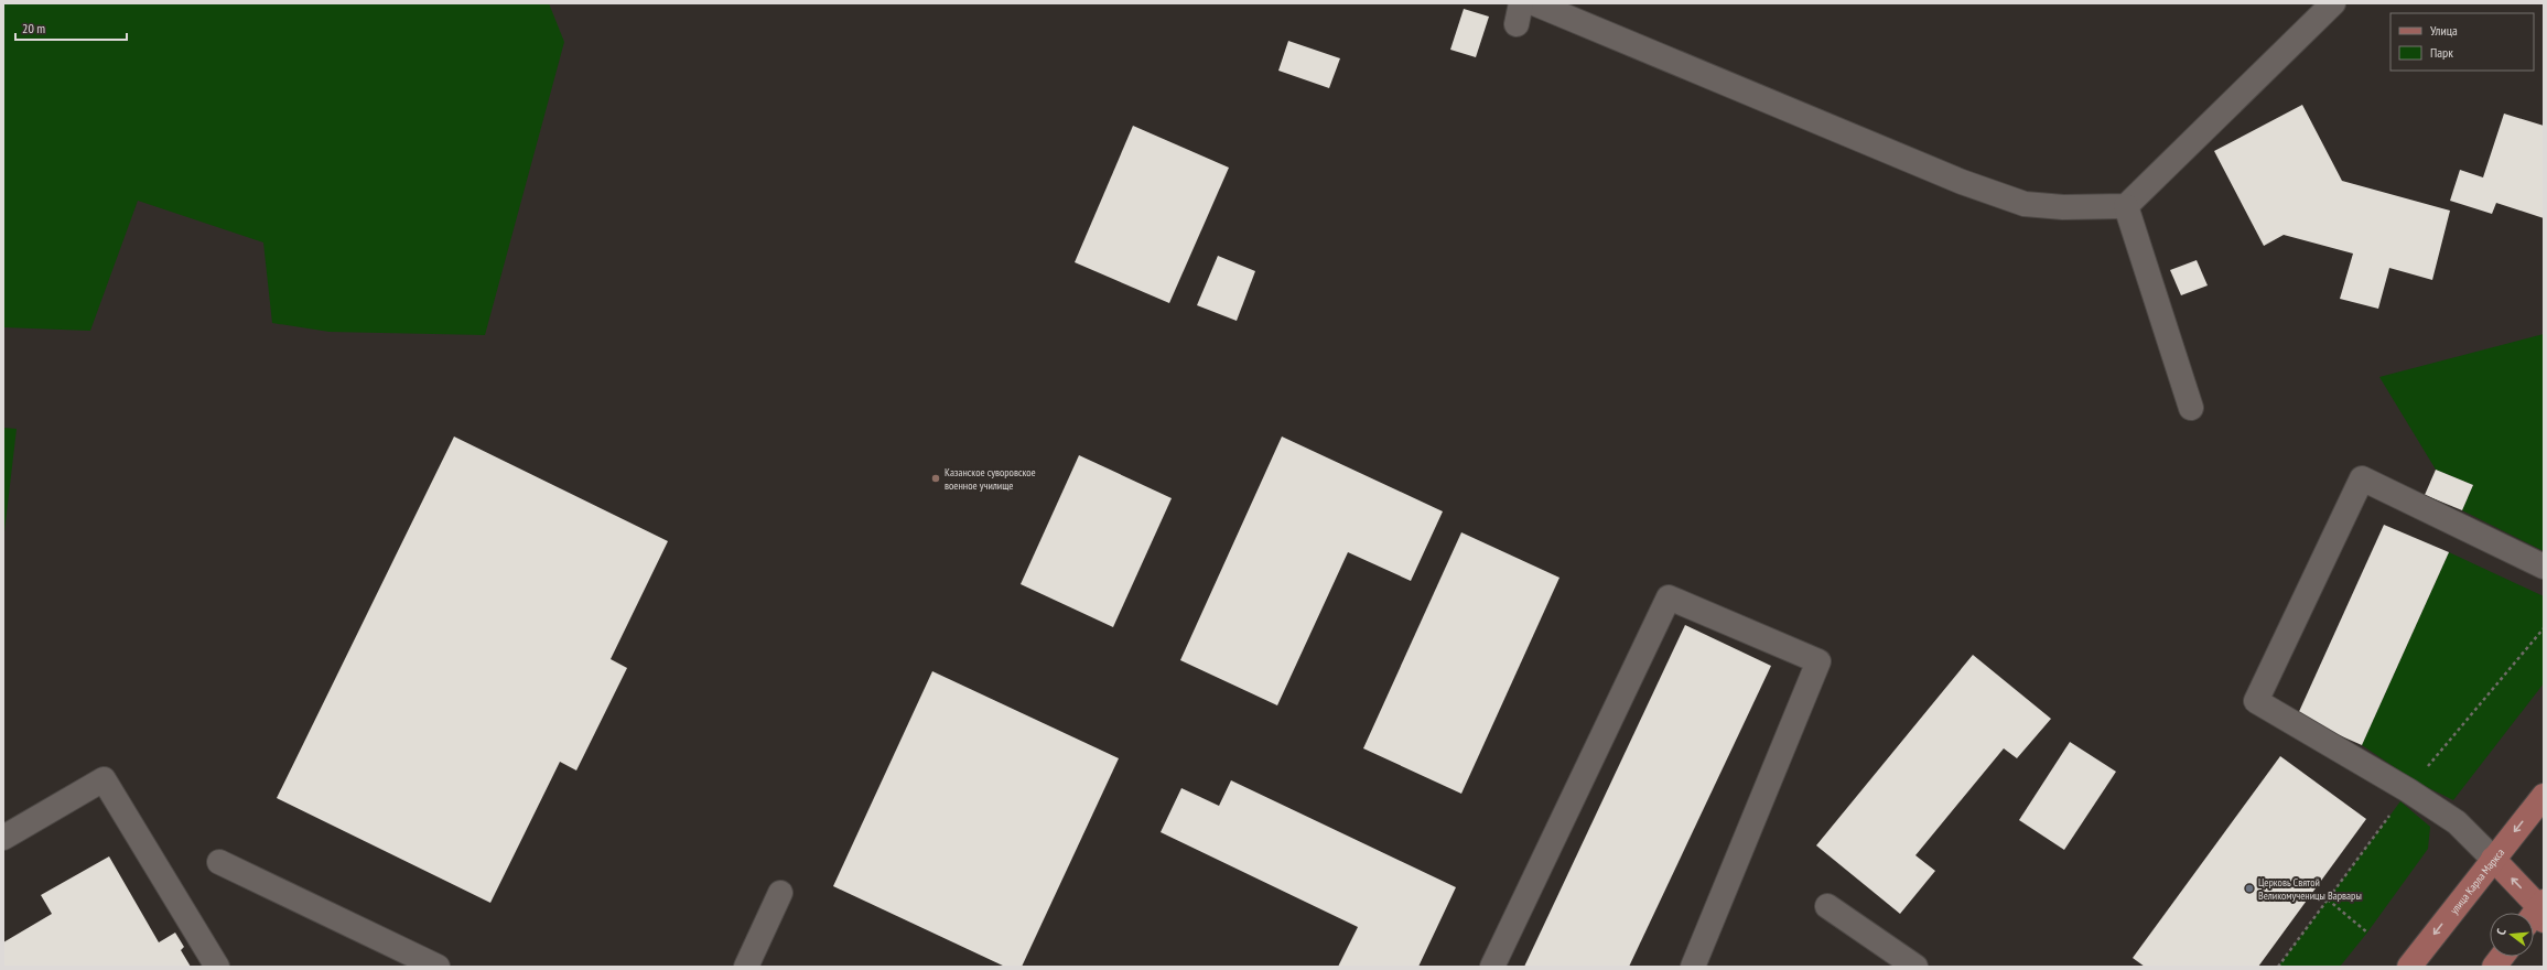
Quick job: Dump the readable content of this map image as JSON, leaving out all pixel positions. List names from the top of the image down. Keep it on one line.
{"streets":{"main road":["улица Карла Маркса"]},"one_way":["улица Карла Маркса"],"places":["Казанское суворовское военное училище","Церковь Святой Великомученицы Варвары"],"legend":["Улица","Парк"],"scale_bar":"20 m","north":"left"}
